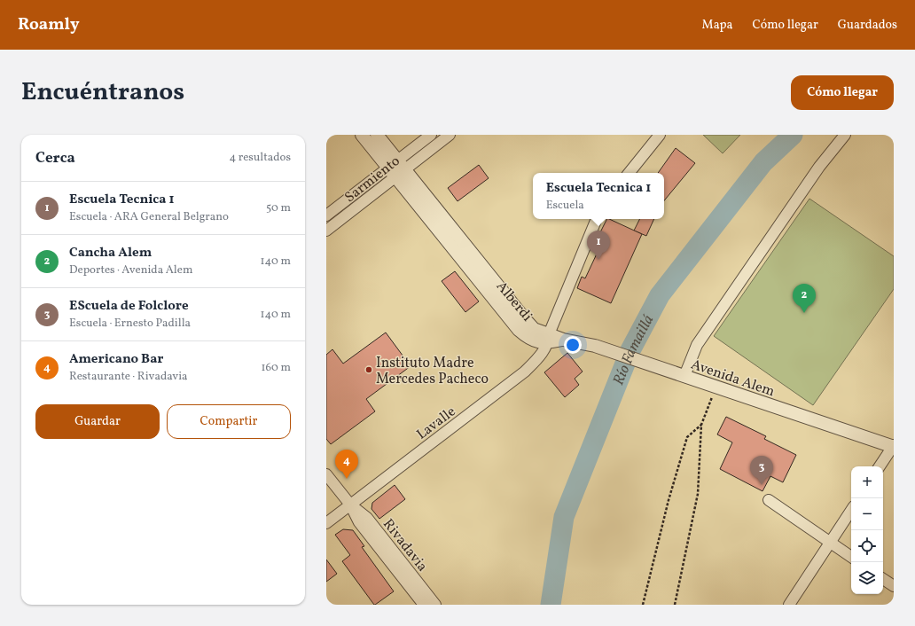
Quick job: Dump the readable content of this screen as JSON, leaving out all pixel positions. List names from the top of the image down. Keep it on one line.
{"streets":{"street":["Sarmiento","Alberdi","Avenida Alem","Lavalle","Rivadavia"]},"crossings":[["Sarmiento","Alberdi"],["Alberdi","Avenida Alem"],["Alberdi","Lavalle"],["Lavalle","Rivadavia"]],"water":["Río Famaillá"],"places":["Instituto Madre Mercedes Pacheco"],"page":{"header":"Roamly","nav":["Mapa","Cómo llegar","Guardados"],"title":"Encuéntranos","buttons":["Cómo llegar",["Guardar","Compartir"]],"heading":["Cerca","4 resultados"],"popup":["Escuela Tecnica 1","Escuela"],"list":[{"mark":"1","name":"Escuela Tecnica 1","note":"Escuela · ARA General Belgrano","value":"50 m"},{"mark":"2","name":"Cancha Alem","note":"Deportes · Avenida Alem","value":"140 m"},{"mark":"3","name":"EScuela de Folclore","note":"Escuela · Ernesto Padilla","value":"140 m"},{"mark":"4","name":"Americano Bar","note":"Restaurante · Rivadavia","value":"160 m"}],"pins":["1","2","4","3"],"map_buttons":["+","−"]}}
